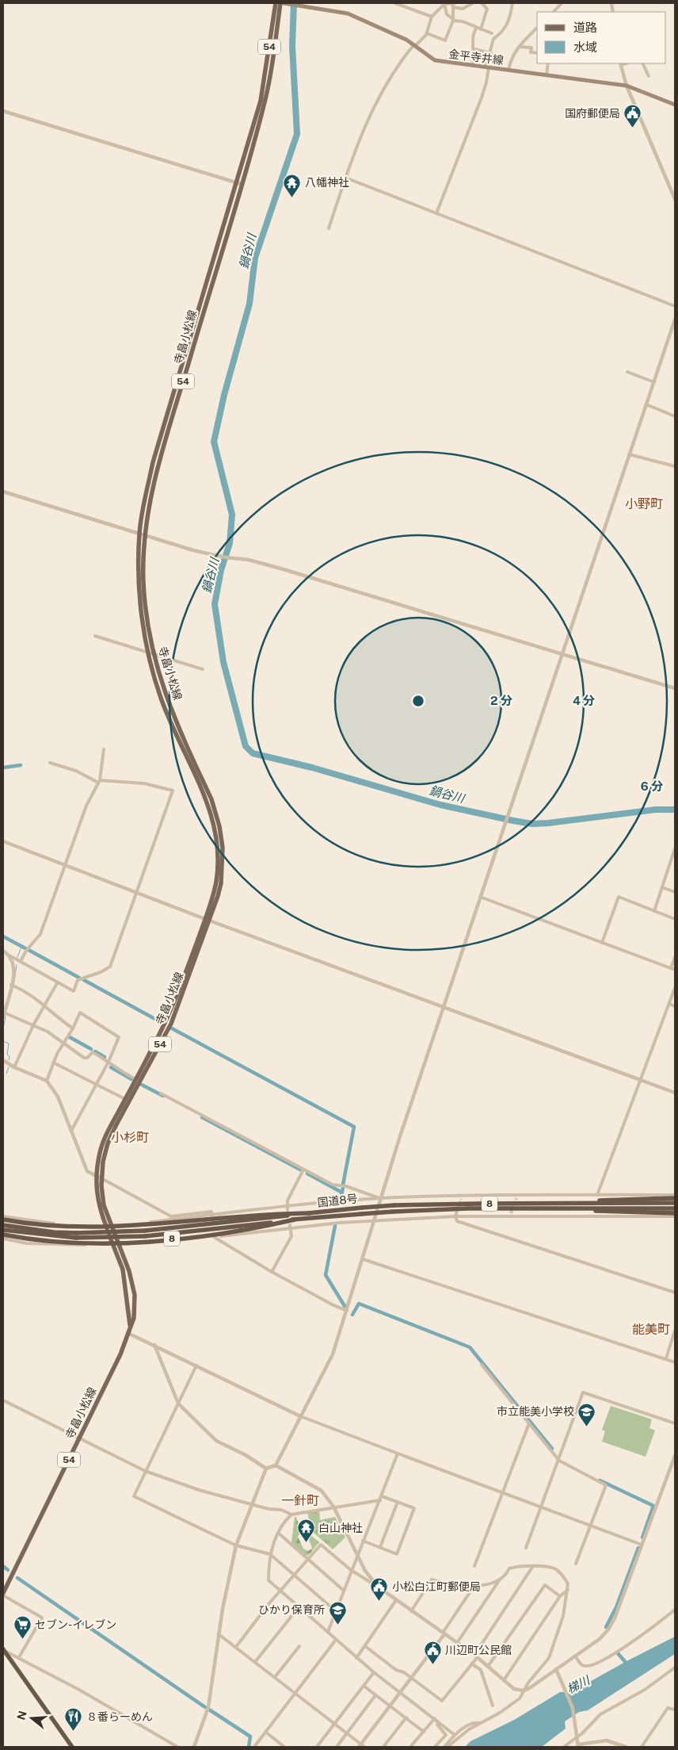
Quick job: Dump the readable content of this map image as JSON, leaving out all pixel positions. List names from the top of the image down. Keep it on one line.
{"streets":{"highway":["国道8号","8"],"main road":["54","金平寺井線","寺畠小松線"]},"crossings":[["金平寺井線","寺畠小松線"],["寺畠小松線","8"],["国道8号","8"]],"districts":["小野町","小杉町","能美町","一針町"],"water":["鍋谷川","梯川"],"places":{"public building":["国府郵便局","小松白江町郵便局","川辺町公民館"],"temple":["八幡神社","白山神社"],"school or university":["市立能美小学校","ひかり保育所"],"supermarket":["セブン-イレブン"],"restaurant":["８番らーめん"]},"legend":["道路","水域"],"north":"left","rings":["2 分","4 分","6 分"]}
